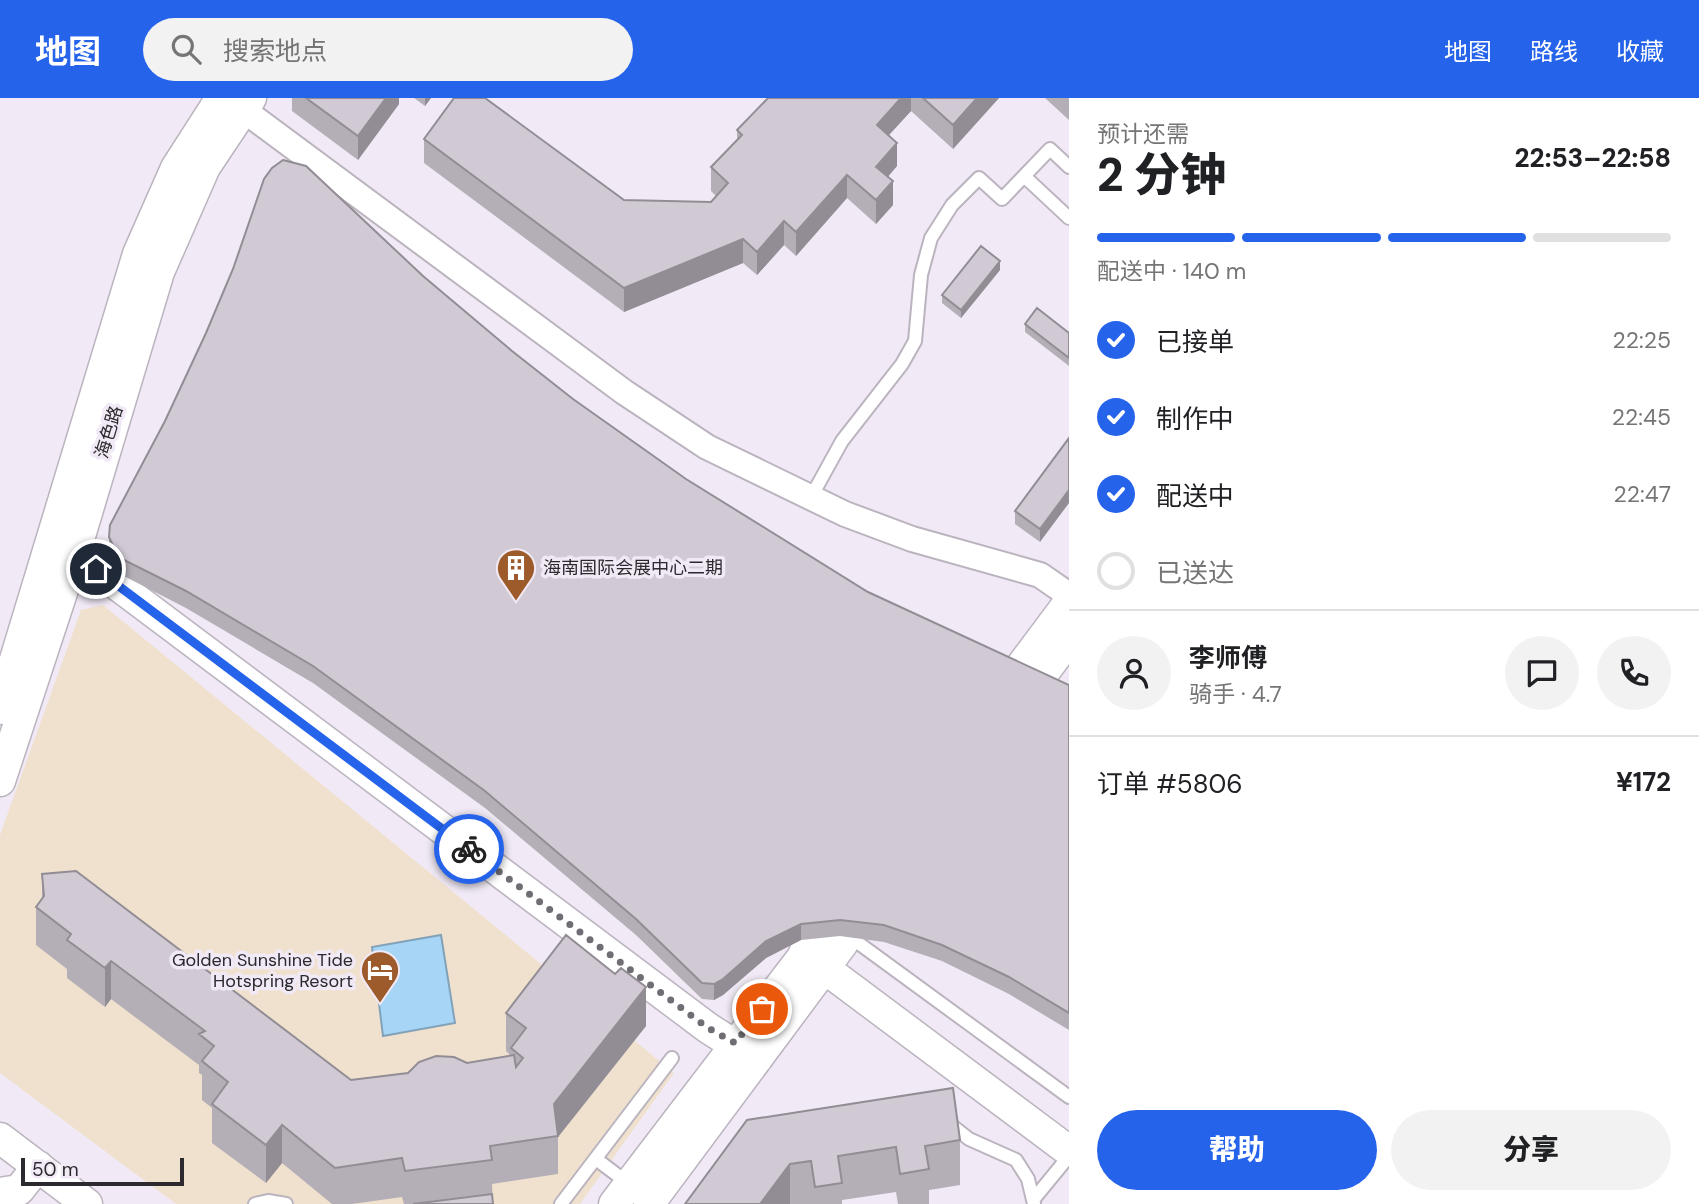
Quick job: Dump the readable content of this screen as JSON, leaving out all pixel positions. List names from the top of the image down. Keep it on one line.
{"streets":{"street":["海色路"]},"places":{"building":["海南国际会展中心二期"],"hotel":["Golden Sunshine Tide Hotspring Resort"]},"scale_bar":"50 m","page":{"header":"地图","search":"搜索地点","nav":["地图","路线","收藏"],"heading":["2 分钟","预计还需","22:53–22:58"],"panel":["李师傅","骑手 · 4.7","订单 #5806","¥172"],"bar":"配送中 · 140 m","list":[["已接单","22:25"],["制作中","22:45"],["配送中","22:47"],"已送达"],"buttons":["帮助","分享"],"scale":"50 m"}}
